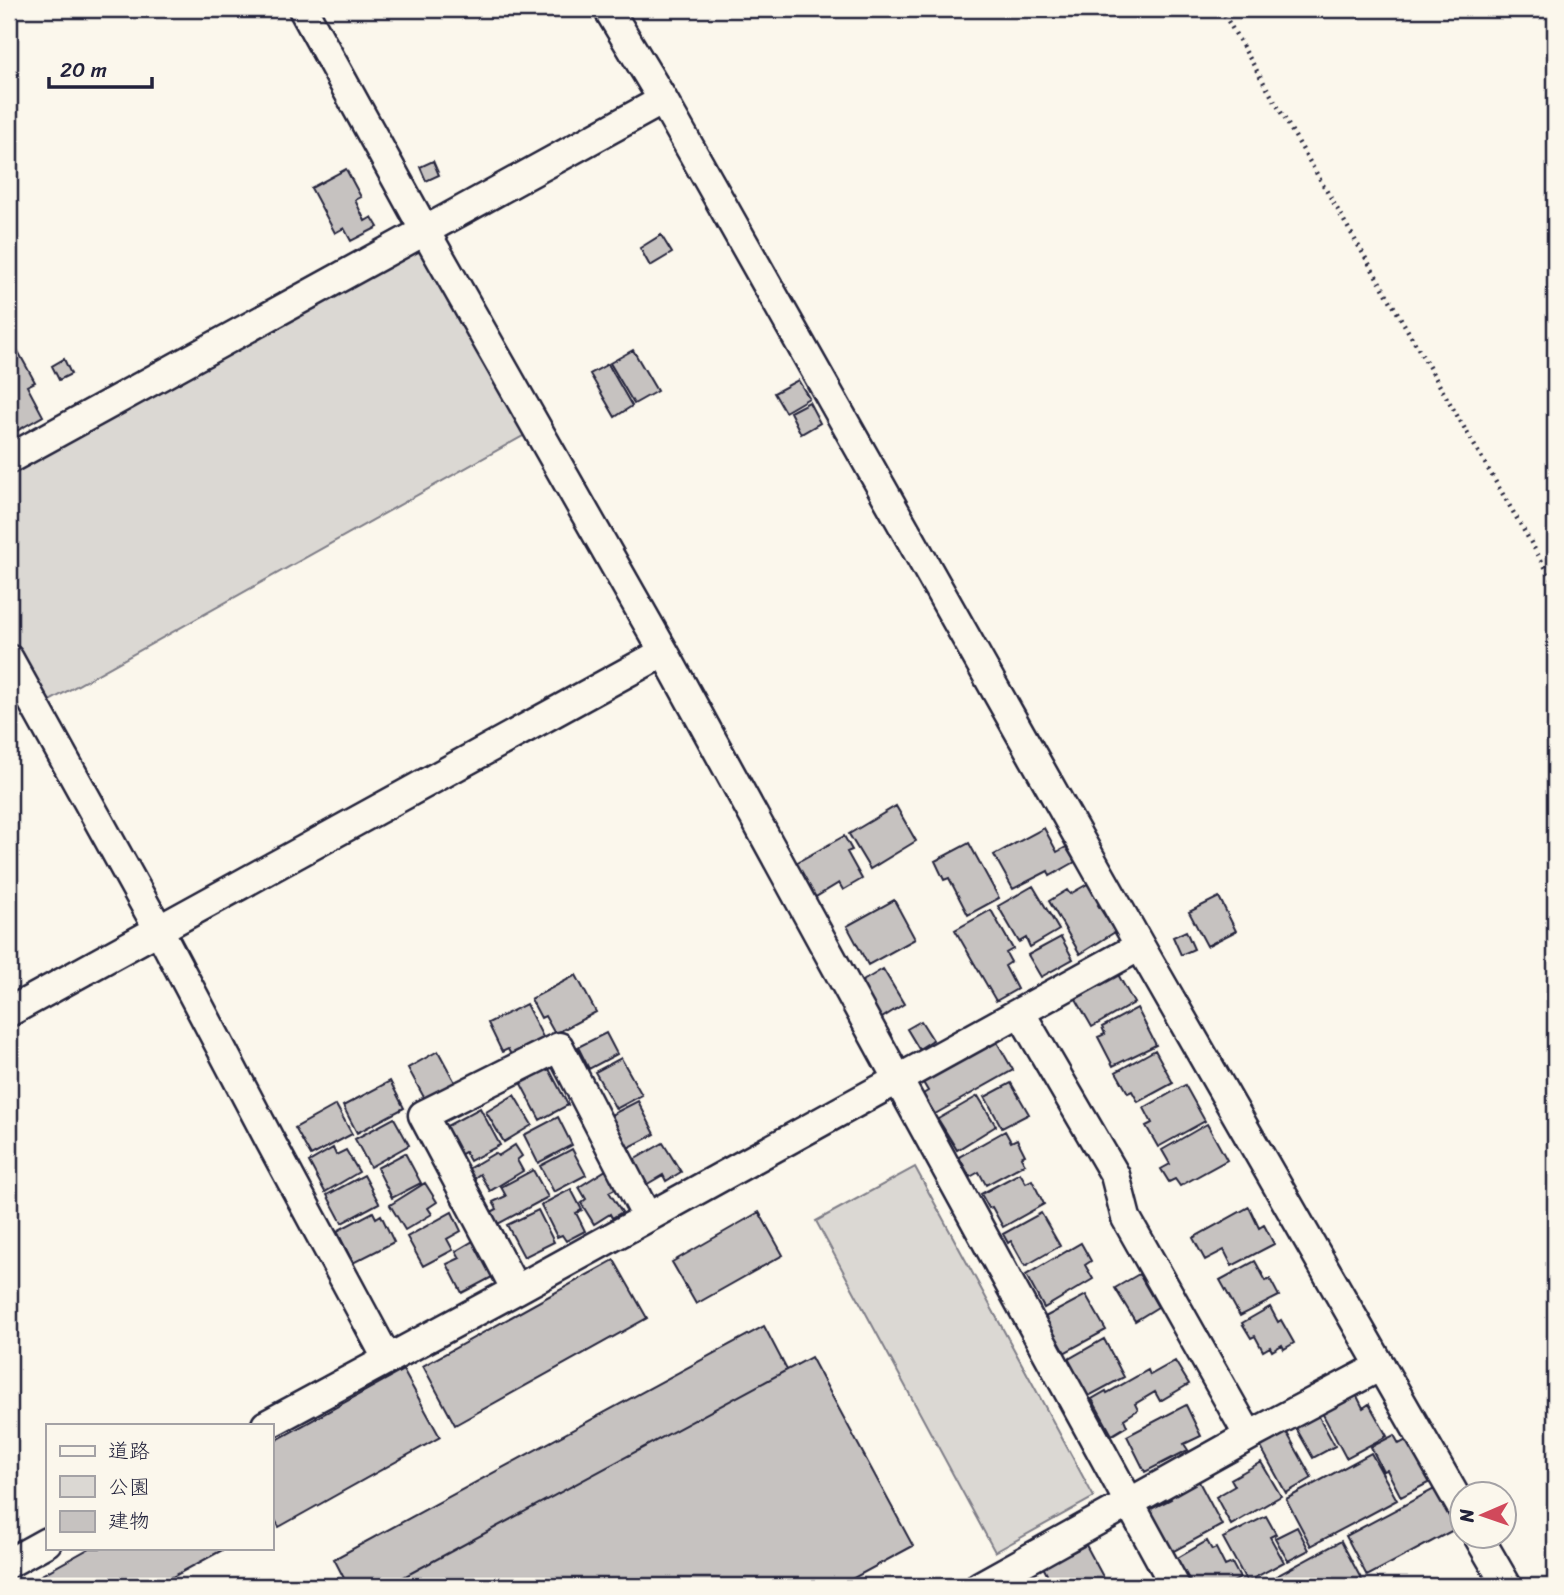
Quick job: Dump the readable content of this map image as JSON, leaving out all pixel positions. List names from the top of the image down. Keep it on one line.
{"legend":["道路","公園","建物"],"scale_bar":"20 m","north":"left"}
